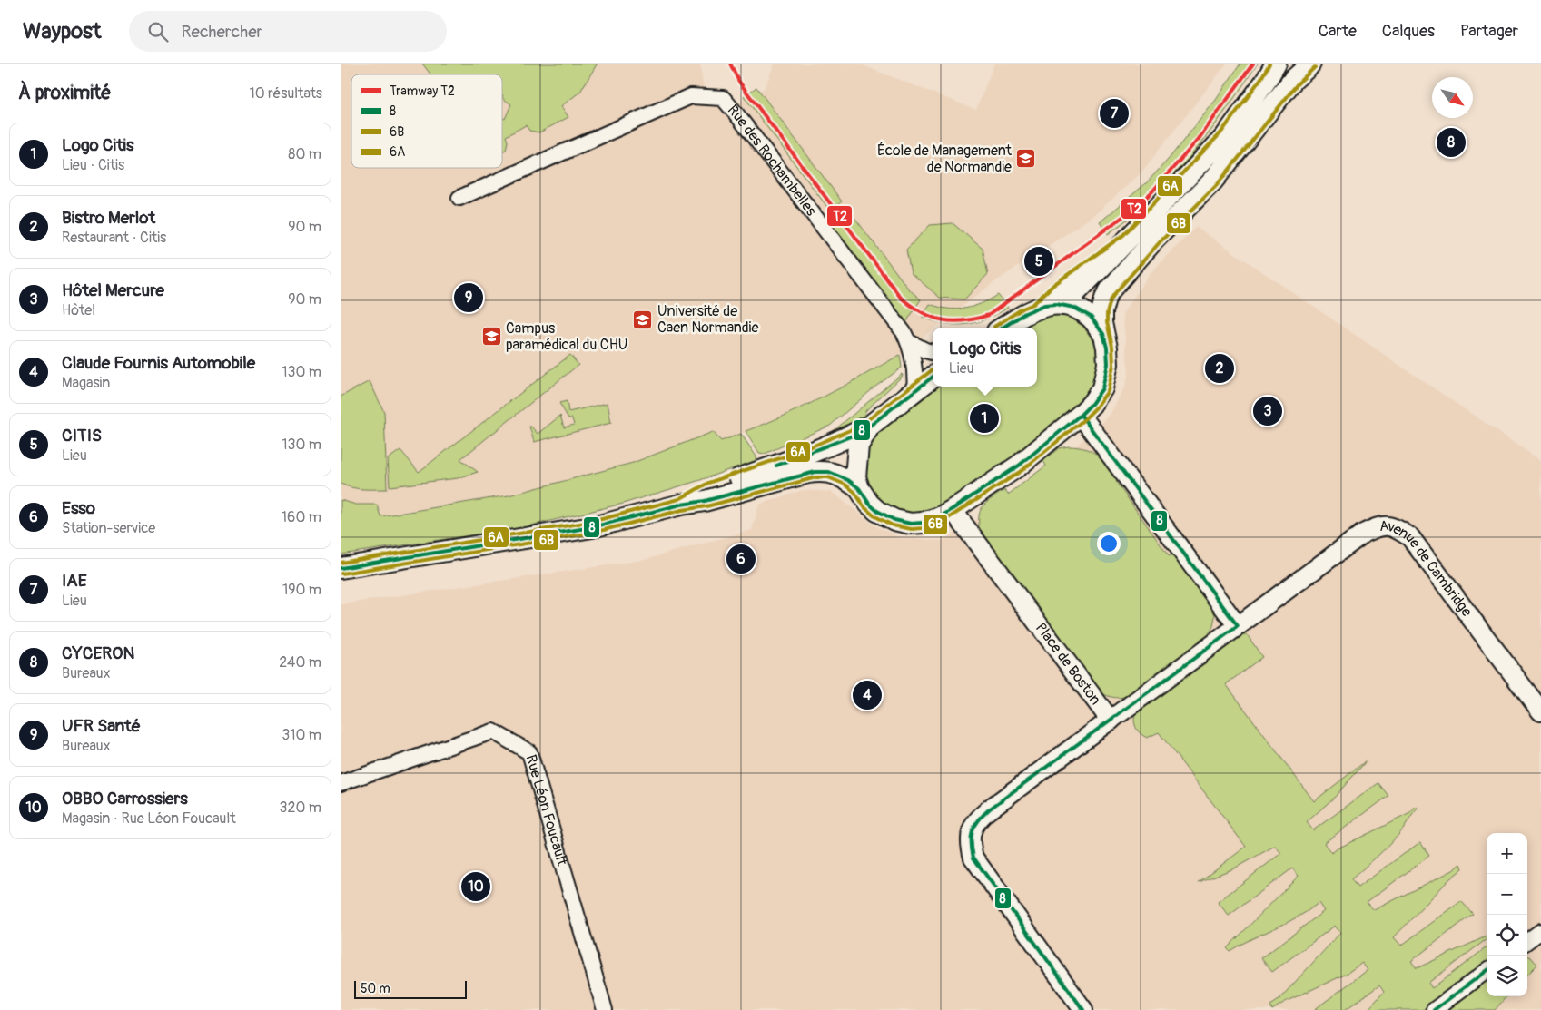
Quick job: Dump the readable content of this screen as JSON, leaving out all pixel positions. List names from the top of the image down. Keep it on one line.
{"streets":{"street":["Rue des Rochambelles","Avenue de Cambridge","Place de Boston","Rue Léon Foucault"]},"crossings":[["Avenue de Cambridge","Place de Boston"]],"places":{"school or university":["École de Management de Normandie","Université de Caen Normandie","Campus paramédical du CHU"]},"lines":["tram line T2","transit line 6A","transit line 6B","transit line 8"],"legend":["Tramway T2","8","6B","6A"],"scale_bar":"50 m","north":"bottom right","page":{"header":"Waypost","search":"Rechercher","nav":["Carte","Calques","Partager"],"heading":["À proximité","10 résultats"],"pins":["7","8","5","9","2","3","1","6","4","10"],"list":[{"mark":"1","name":"Logo Citis","note":"Lieu · Citis","value":"80 m"},{"mark":"2","name":"Bistro Merlot","note":"Restaurant · Citis","value":"90 m"},{"mark":"3","name":"Hôtel Mercure","note":"Hôtel","value":"90 m"},{"mark":"4","name":"Claude Fournis Automobile","note":"Magasin","value":"130 m"},{"mark":"5","name":"CITIS","note":"Lieu","value":"130 m"},{"mark":"6","name":"Esso","note":"Station-service","value":"160 m"},{"mark":"7","name":"IAE","note":"Lieu","value":"190 m"},{"mark":"8","name":"CYCERON","note":"Bureaux","value":"240 m"},{"mark":"9","name":"UFR Santé","note":"Bureaux","value":"310 m"},{"mark":"10","name":"OBBO Carrossiers","note":"Magasin · Rue Léon Foucault","value":"320 m"}],"popup":["Logo Citis","Lieu"],"map_buttons":["+","−"],"scale":"50 m"}}
